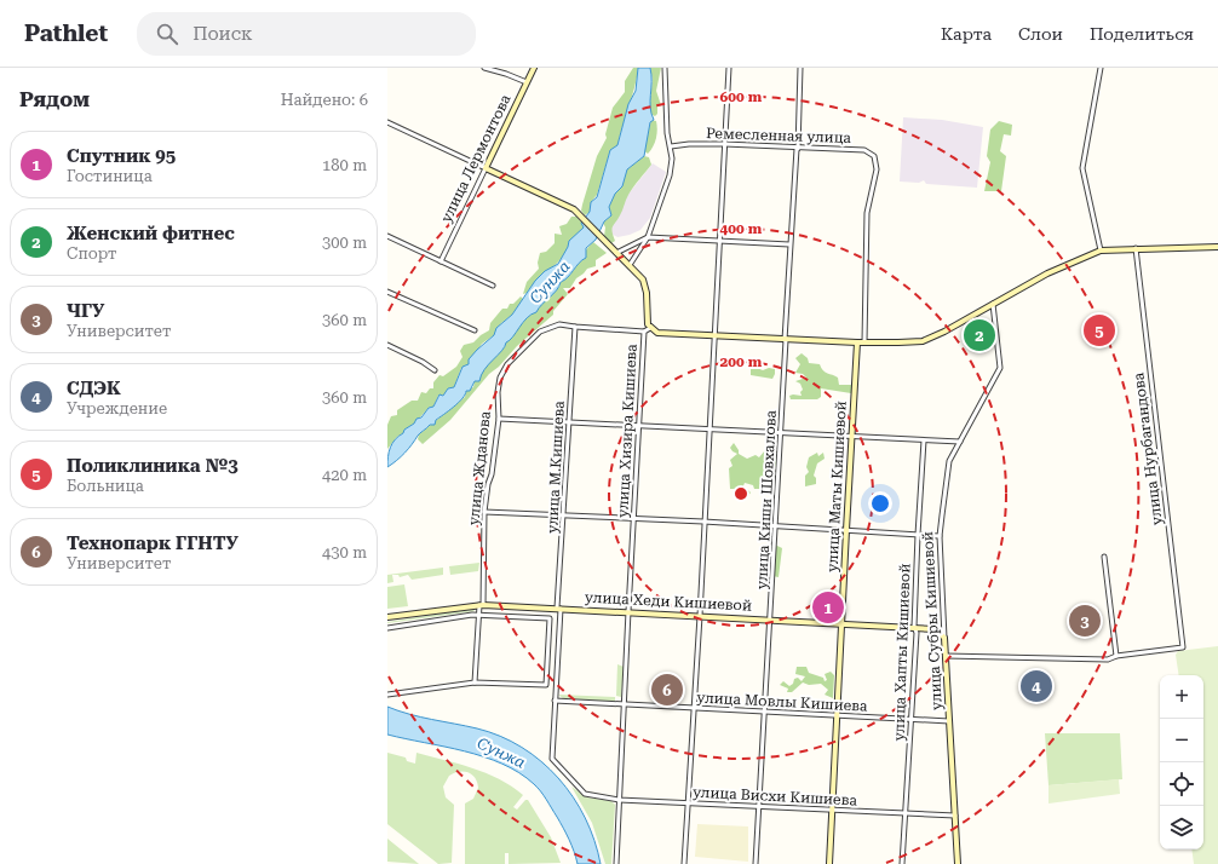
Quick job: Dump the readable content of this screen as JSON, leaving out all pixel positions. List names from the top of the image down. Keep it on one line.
{"streets":{"street":["Ремесленная улица","улица Лермонтова","улица Хизира Кишиева","улица Нурбагандова","улица М.Кишиева","улица Жданова","улица Маты Кишиевой","улица Киши Шовхалова","улица Хеди Кишиевой","улица Субры Кишиевой","улица Хапты Кишиевой","улица Мовлы Кишиева","улица Висхи Кишиева"]},"crossings":[["Ремесленная улица","улица Киши Шовхалова"],["улица Лермонтова","улица Хизира Кишиева"],["улица Хизира Кишиева","улица Хеди Кишиевой"],["улица Хизира Кишиева","улица Мовлы Кишиева"],["улица Хизира Кишиева","улица Висхи Кишиева"],["улица М.Кишиева","улица Жданова"],["улица М.Кишиева","улица Хеди Кишиевой"],["улица М.Кишиева","улица Мовлы Кишиева"],["улица М.Кишиева","улица Висхи Кишиева"],["улица Жданова","улица Хеди Кишиевой"],["улица Маты Кишиевой","улица Хеди Кишиевой"],["улица Маты Кишиевой","улица Мовлы Кишиева"],["улица Маты Кишиевой","улица Висхи Кишиева"],["улица Киши Шовхалова","улица Хеди Кишиевой"],["улица Киши Шовхалова","улица Мовлы Кишиева"],["улица Киши Шовхалова","улица Висхи Кишиева"],["улица Хеди Кишиевой","улица Субры Кишиевой"],["улица Хеди Кишиевой","улица Хапты Кишиевой"],["улица Субры Кишиевой","улица Мовлы Кишиева"],["улица Субры Кишиевой","улица Висхи Кишиева"],["улица Хапты Кишиевой","улица Мовлы Кишиева"],["улица Хапты Кишиевой","улица Висхи Кишиева"]],"water":["Сунжа"],"page":{"header":"Pathlet","search":"Поиск","nav":["Карта","Слои","Поделиться"],"heading":["Рядом","Найдено: 6"],"list":[{"mark":"1","name":"Спутник 95","note":"Гостиница","value":"180 m"},{"mark":"2","name":"Женский фитнес","note":"Спорт","value":"300 m"},{"mark":"3","name":"ЧГУ","note":"Университет","value":"360 m"},{"mark":"4","name":"СДЭК","note":"Учреждение","value":"360 m"},{"mark":"5","name":"Поликлиника №3","note":"Больница","value":"420 m"},{"mark":"6","name":"Технопарк ГГНТУ","note":"Университет","value":"430 m"}],"pins":["5","2","1","3","4","6"],"map_buttons":["+","−"]},"rings":["600 m","400 m","200 m"]}
